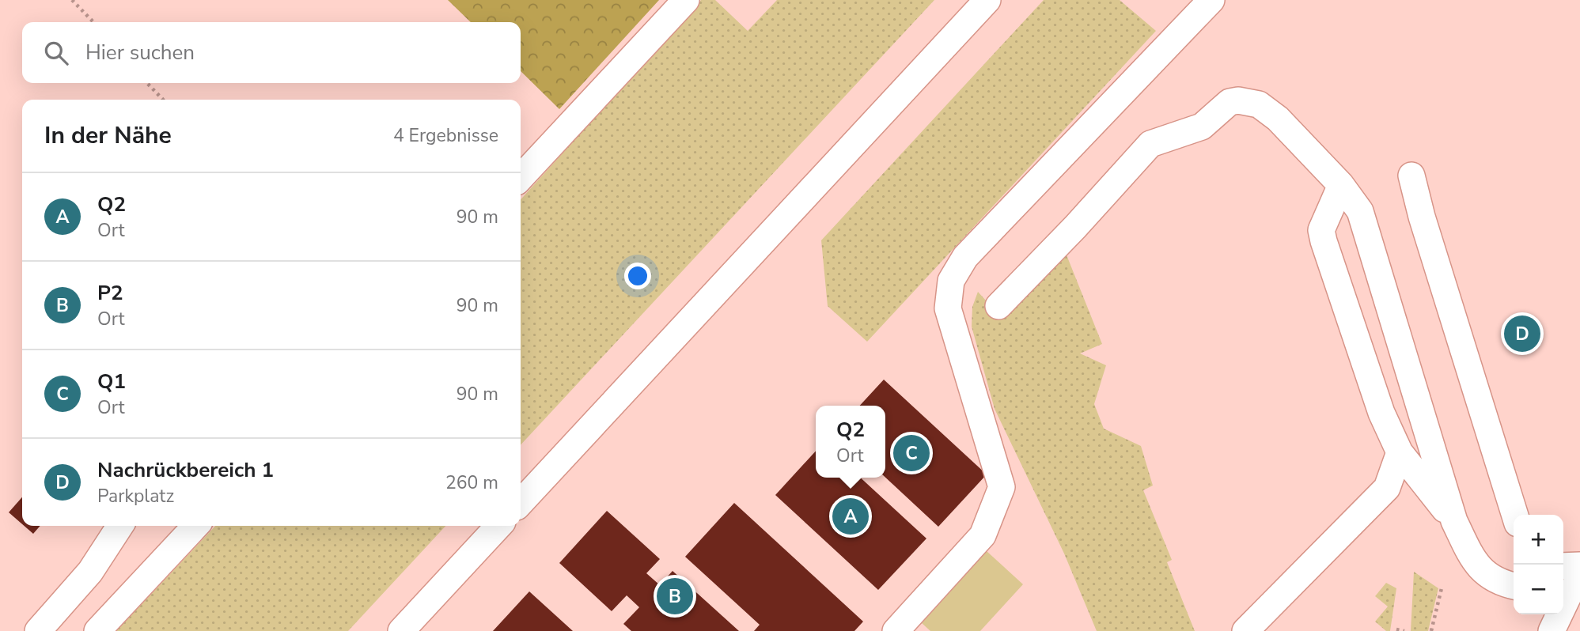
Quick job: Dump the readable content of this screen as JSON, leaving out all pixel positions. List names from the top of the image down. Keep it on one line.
{"page":{"search":"Hier suchen","heading":["In der Nähe","4 Ergebnisse"],"list":[{"mark":"A","name":"Q2","note":"Ort","value":"90 m"},{"mark":"B","name":"P2","note":"Ort","value":"90 m"},{"mark":"C","name":"Q1","note":"Ort","value":"90 m"},{"mark":"D","name":"Nachrückbereich 1","note":"Parkplatz","value":"260 m"}],"pins":["D","C","A","B"],"popup":["Q2","Ort"],"map_buttons":["+","−"]}}
